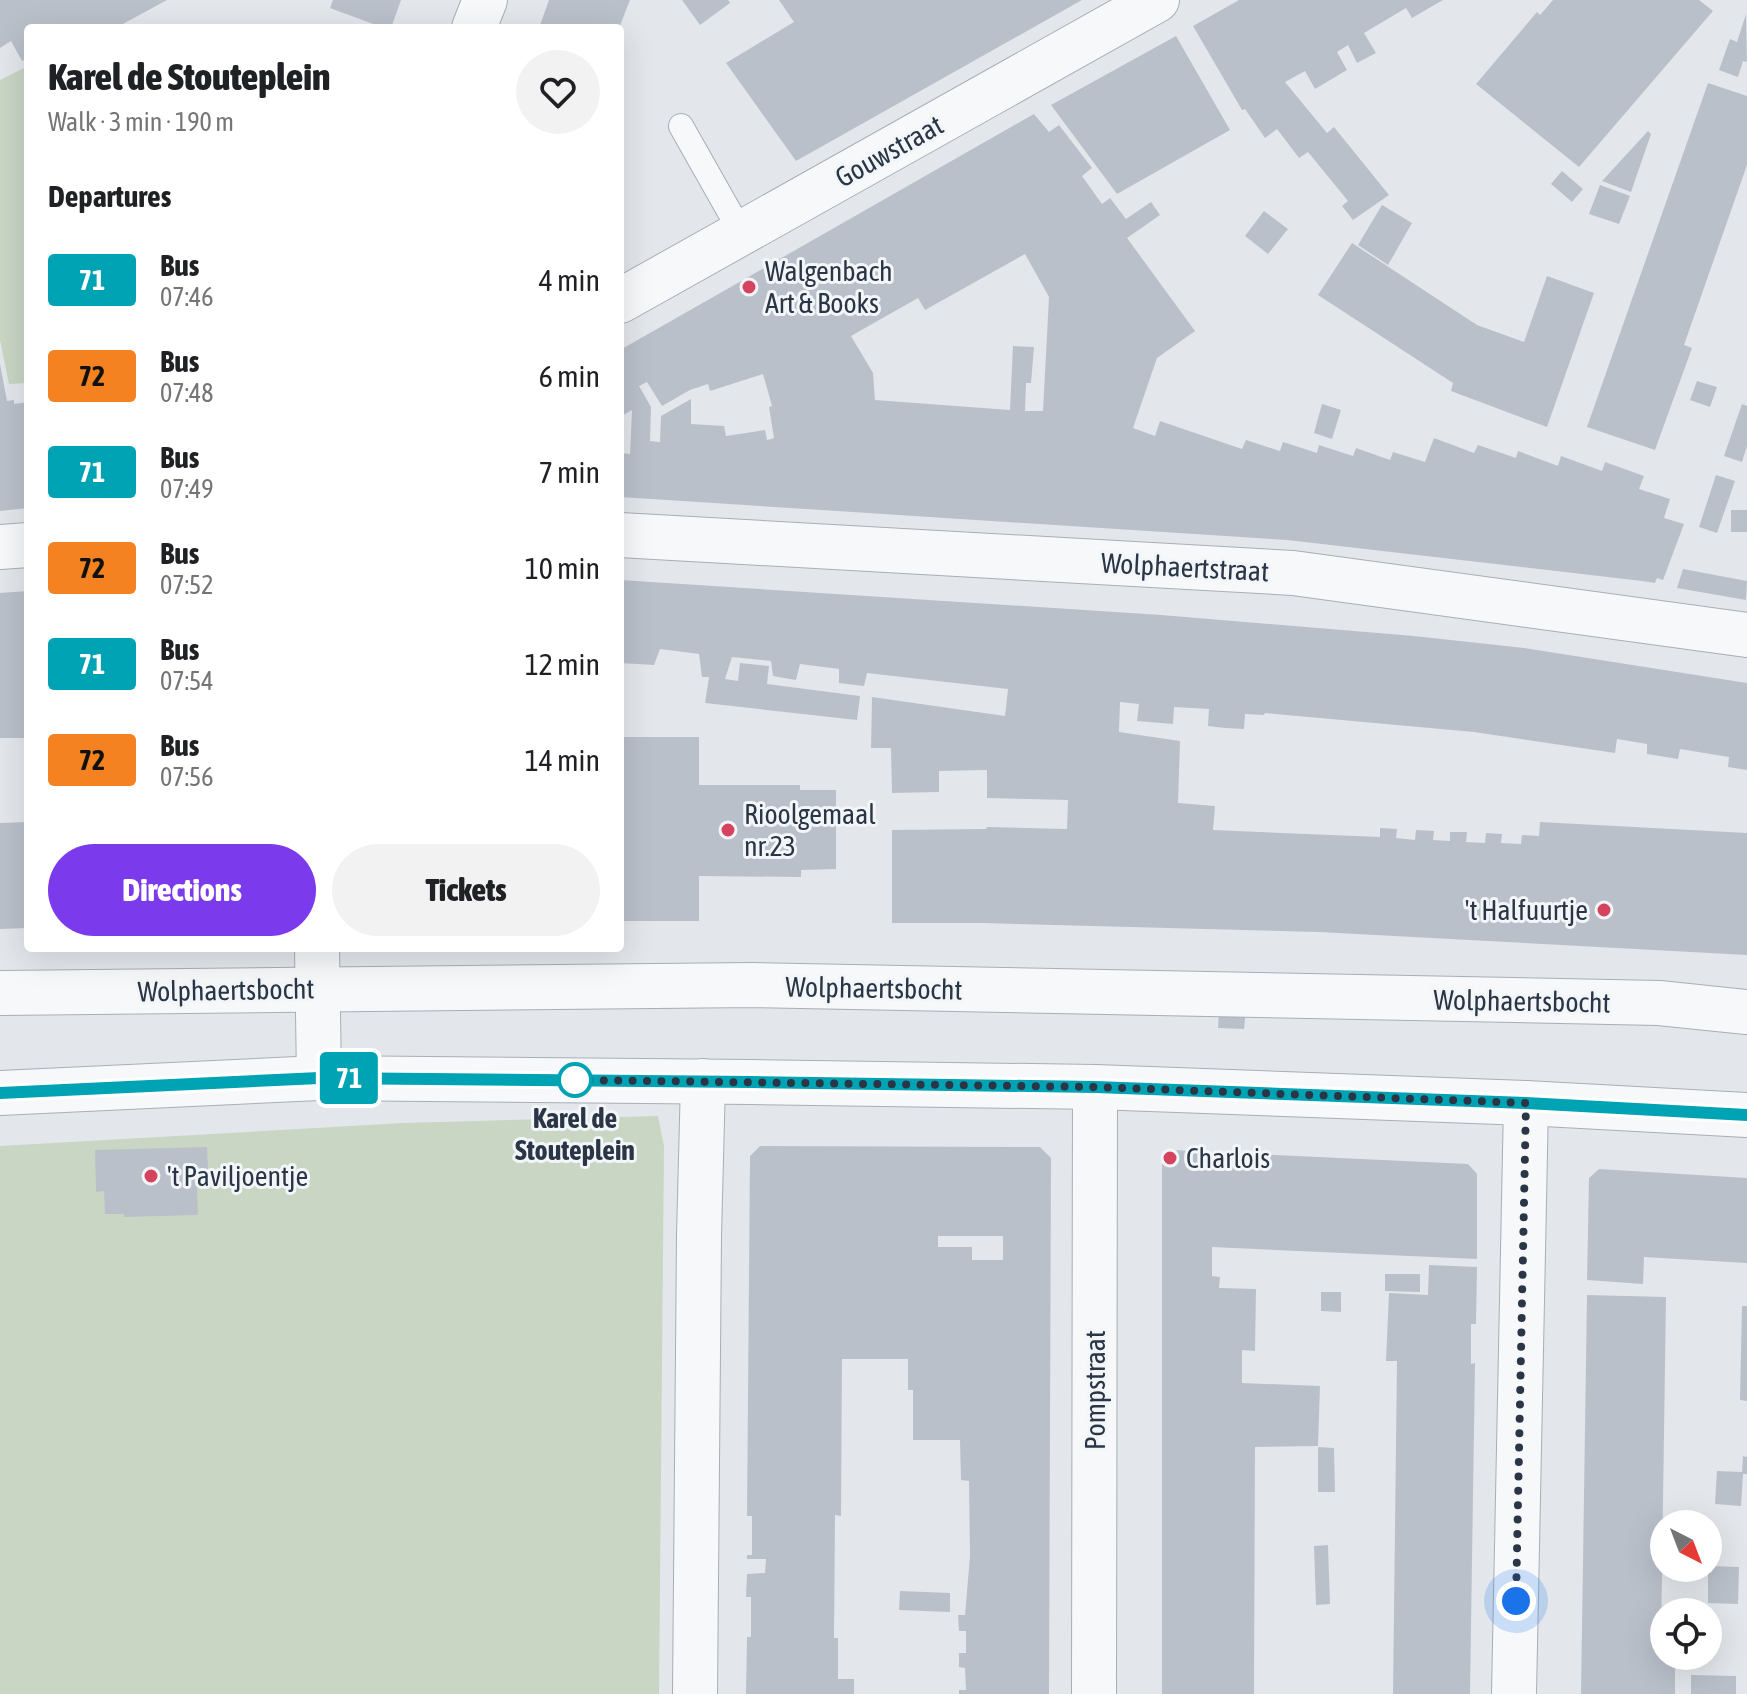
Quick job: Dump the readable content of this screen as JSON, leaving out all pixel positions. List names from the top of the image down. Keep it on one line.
{"streets":{"street":["Gouwstraat","Wolphaertstraat","Wolphaertsbocht","Pompstraat"]},"places":["Walgenbach Art & Books","Rioolgemaal nr.23","'t Halfuurtje","Karel de Stouteplein","Charlois","'t Paviljoentje"],"lines":["bus line 71"],"north":"bottom right","page":{"on_map":"71","heading":[["Karel de Stouteplein","Walk · 3 min · 190 m"],"Departures"],"list":[{"mark":"71","name":"Bus","note":"07:46","value":"4 min"},{"mark":"72","name":"Bus","note":"07:48","value":"6 min"},{"mark":"71","name":"Bus","note":"07:49","value":"7 min"},{"mark":"72","name":"Bus","note":"07:52","value":"10 min"},{"mark":"71","name":"Bus","note":"07:54","value":"12 min"},{"mark":"72","name":"Bus","note":"07:56","value":"14 min"}],"buttons":["Directions","Tickets"]}}
